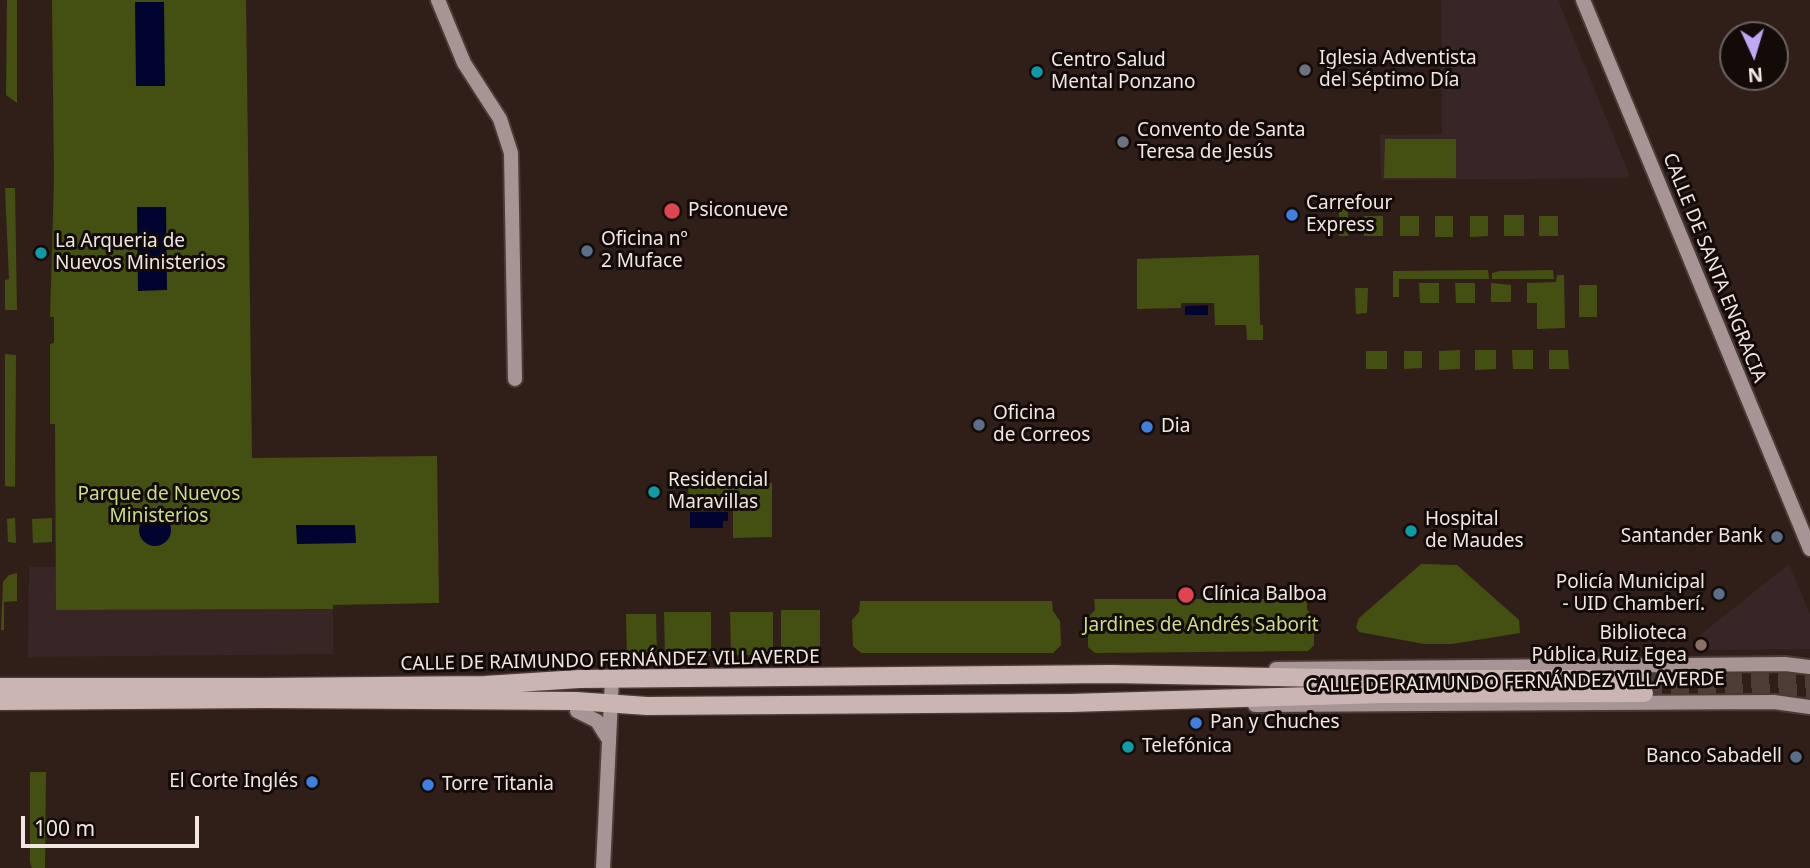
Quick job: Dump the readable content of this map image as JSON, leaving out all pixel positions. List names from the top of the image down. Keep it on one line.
{"streets":{"main road":["CALLE DE RAIMUNDO FERNÁNDEZ VILLAVERDE"],"street":["CALLE DE SANTA ENGRACIA"]},"parks":["Parque de Nuevos Ministerios","Jardines de Andrés Saborit"],"places":["Iglesia Adventista del Séptimo Día","Centro Salud Mental Ponzano","Convento de Santa Teresa de Jesús","Psiconueve","Carrefour Express","Oficina nº 2 Muface","La Arqueria de Nuevos Ministerios","Oficina de Correos","Dia","Residencial Maravillas","Hospital de Maudes","Santander Bank","Policía Municipal - UID Chamberí.","Clínica Balboa","Biblioteca Pública Ruiz Egea","Pan y Chuches","Telefónica","Banco Sabadell","El Corte Inglés","Torre Titania"],"scale_bar":"100 m","north":"bottom"}
